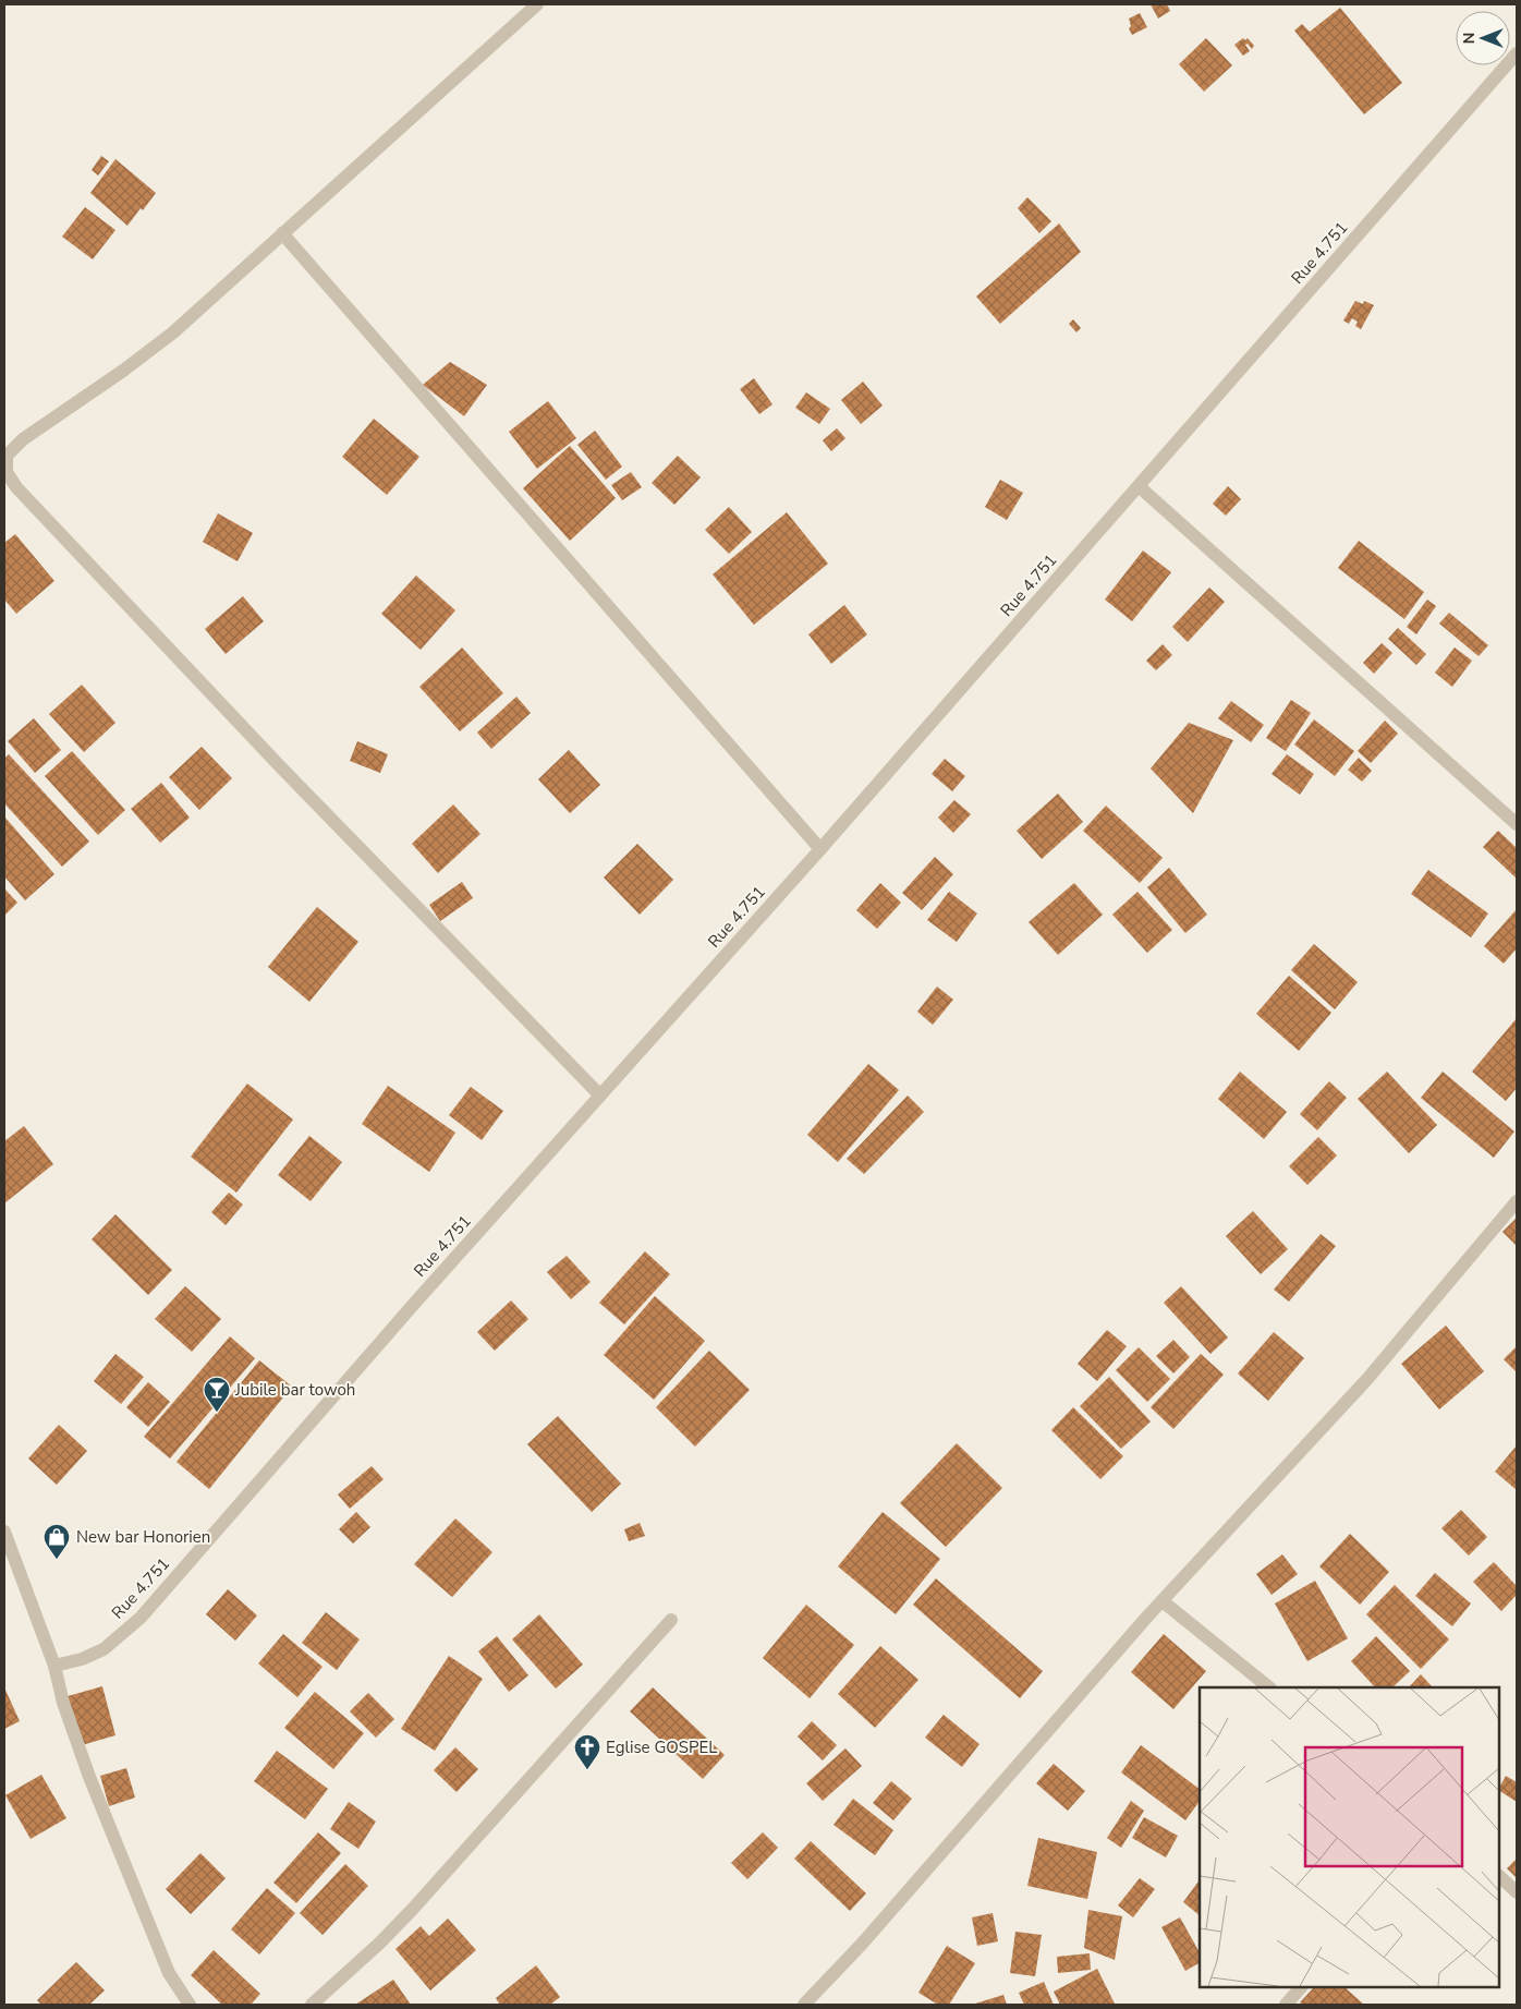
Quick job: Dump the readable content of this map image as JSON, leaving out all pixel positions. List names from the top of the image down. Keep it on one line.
{"streets":{"street":["Rue 4.751"]},"places":{"bar":["Jubile bar towoh"],"shop":["New bar Honorien"],"church":["Eglise GOSPEL"]},"north":"left"}
